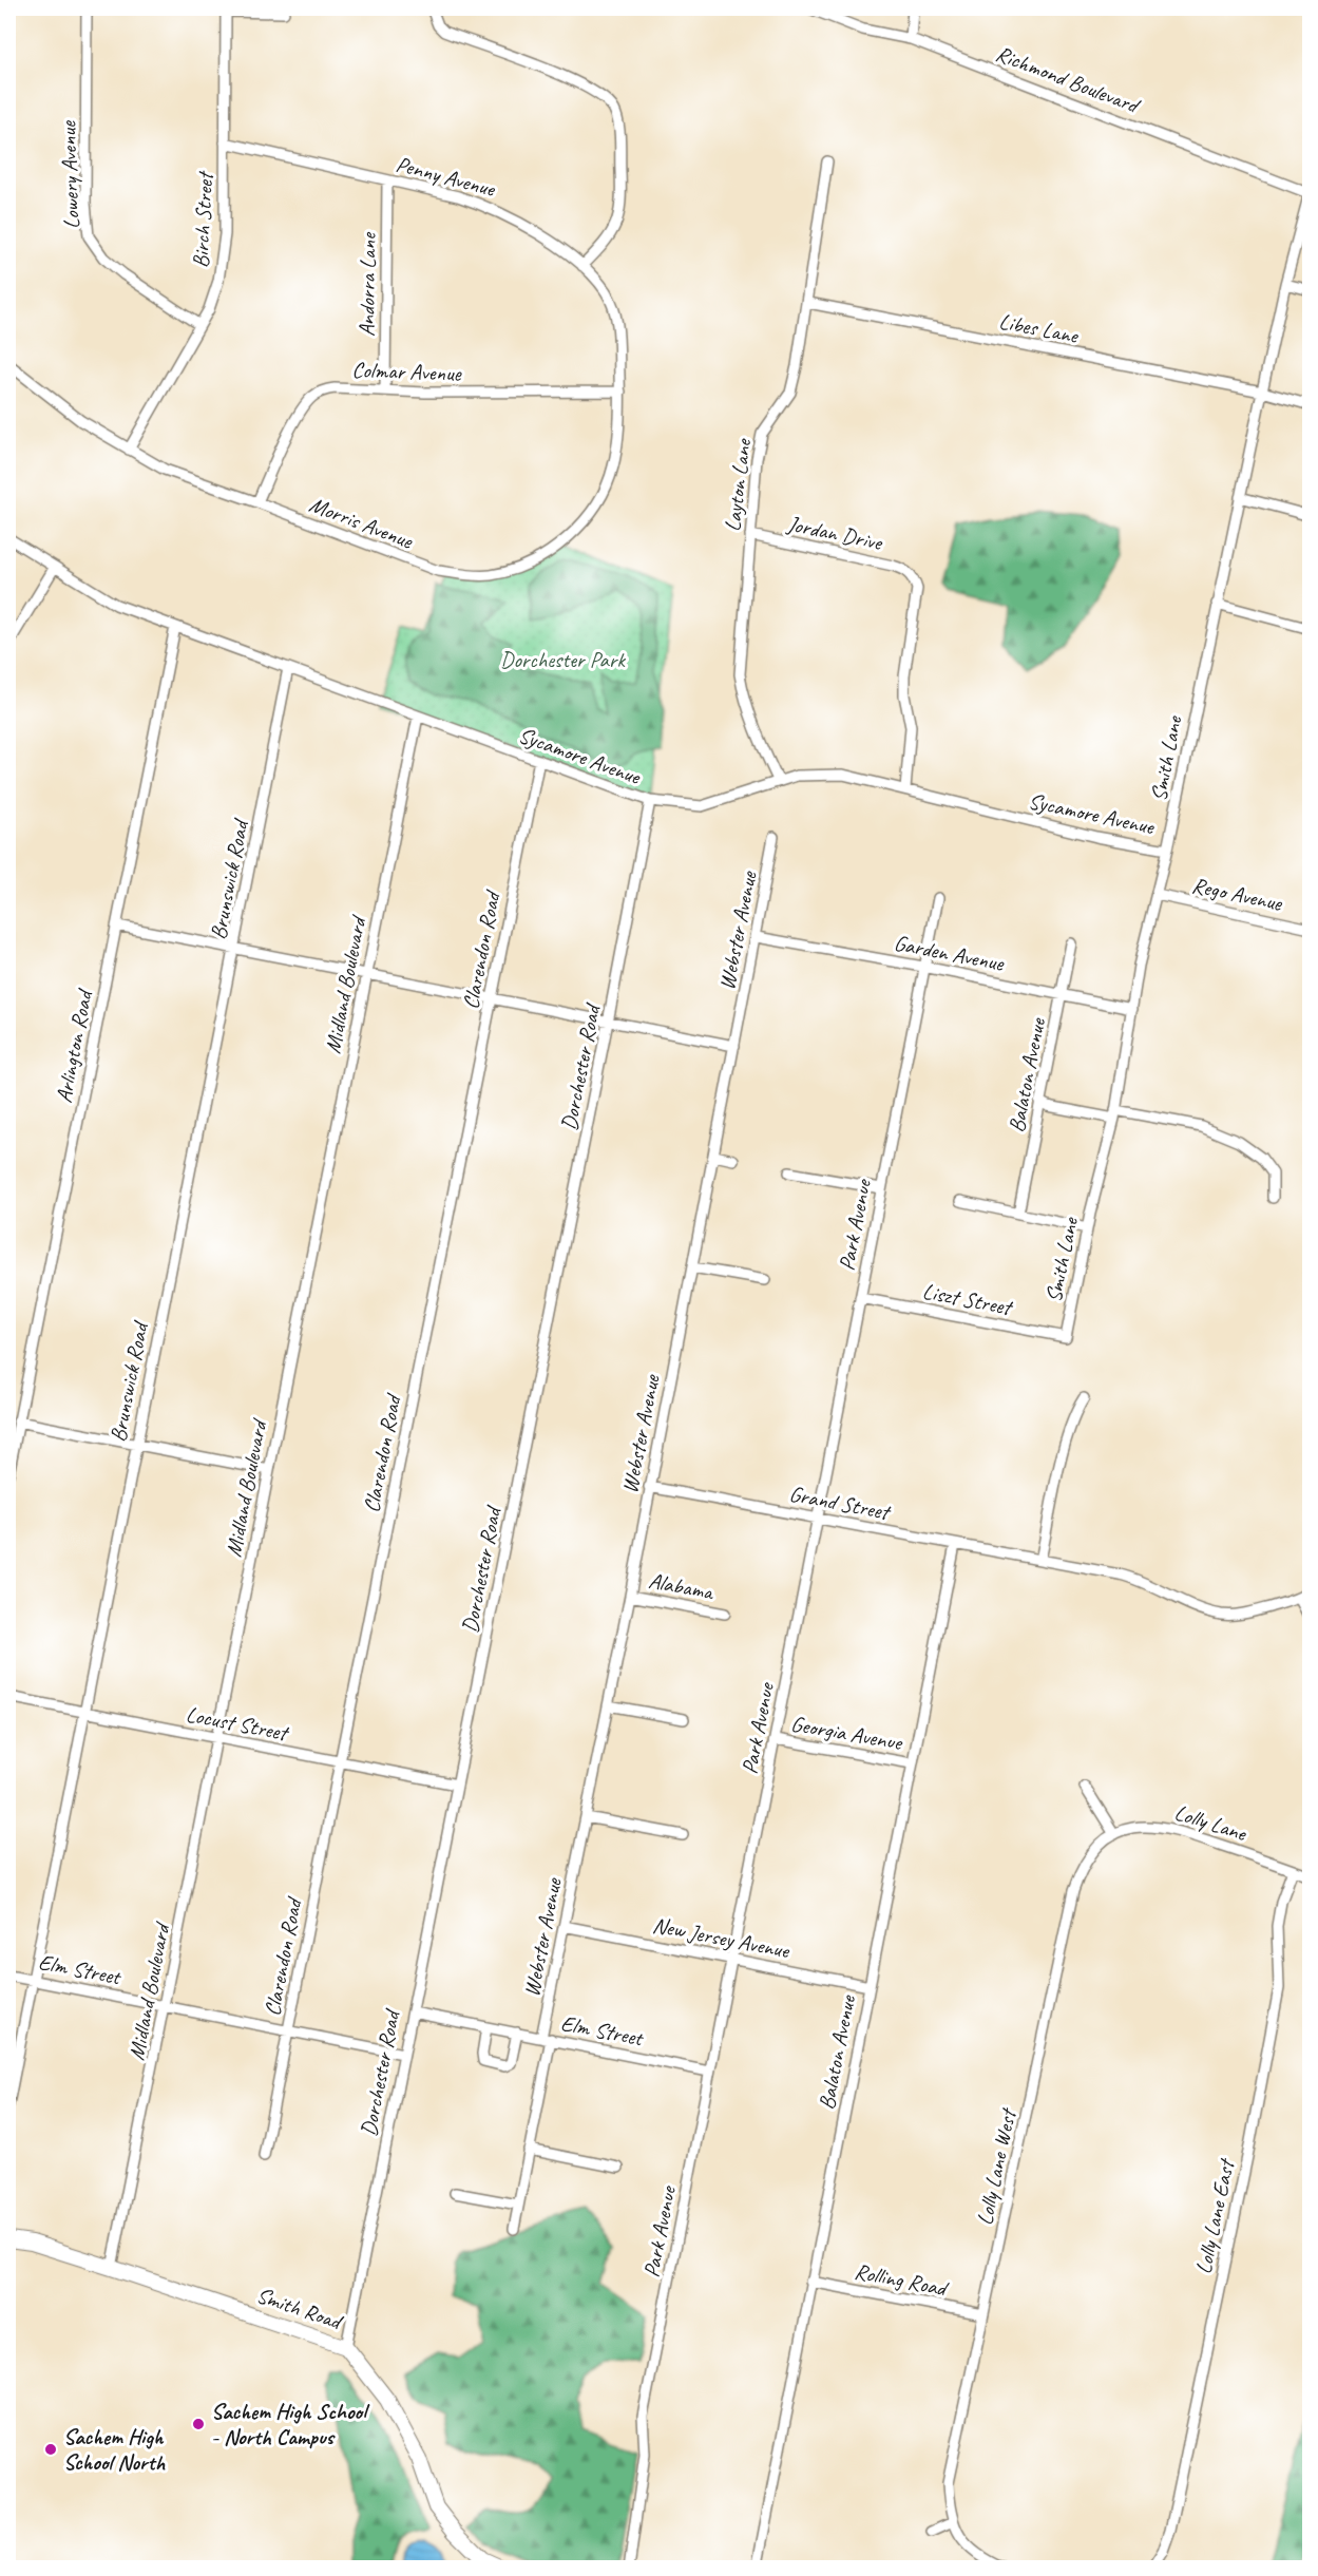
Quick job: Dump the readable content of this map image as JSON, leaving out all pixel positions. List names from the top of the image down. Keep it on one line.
{"streets":{"street":["Richmond Boulevard","Lowery Avenue","Penny Avenue","Birch Street","Andorra Lane","Libes Lane","Colmar Avenue","Layton Lane","Morris Avenue","Jordan Drive","Sycamore Avenue","Smith Lane","Brunswick Road","Rego Avenue","Webster Avenue","Clarendon Road","Garden Avenue","Midland Boulevard","Arlington Road","Dorchester Road","Balaton Avenue","Park Avenue","Liszt Street","Grand Street","Alabama","Locust Street","Georgia Avenue","Lolly Lane","New Jersey Avenue","Elm Street","Lolly Lane West","Lolly Lane East","Rolling Road","Smith Road"]},"crossings":[["Richmond Boulevard","Smith Lane"],["Lowery Avenue","Birch Street"],["Penny Avenue","Birch Street"],["Penny Avenue","Andorra Lane"],["Penny Avenue","Colmar Avenue"],["Penny Avenue","Morris Avenue"],["Birch Street","Morris Avenue"],["Andorra Lane","Colmar Avenue"],["Libes Lane","Layton Lane"],["Libes Lane","Smith Lane"],["Colmar Avenue","Morris Avenue"],["Layton Lane","Jordan Drive"],["Layton Lane","Sycamore Avenue"],["Jordan Drive","Sycamore Avenue"],["Sycamore Avenue","Smith Lane"],["Sycamore Avenue","Brunswick Road"],["Sycamore Avenue","Clarendon Road"],["Sycamore Avenue","Midland Boulevard"],["Sycamore Avenue","Arlington Road"],["Sycamore Avenue","Dorchester Road"],["Smith Lane","Rego Avenue"],["Smith Lane","Garden Avenue"],["Smith Lane","Liszt Street"],["Brunswick Road","Locust Street"],["Brunswick Road","Elm Street"],["Webster Avenue","Garden Avenue"],["Webster Avenue","Grand Street"],["Webster Avenue","Alabama"],["Webster Avenue","New Jersey Avenue"],["Webster Avenue","Elm Street"],["Clarendon Road","Locust Street"],["Clarendon Road","Elm Street"],["Garden Avenue","Balaton Avenue"],["Garden Avenue","Park Avenue"],["Midland Boulevard","Locust Street"],["Midland Boulevard","Elm Street"],["Midland Boulevard","Smith Road"],["Dorchester Road","Locust Street"],["Dorchester Road","Elm Street"],["Dorchester Road","Smith Road"],["Balaton Avenue","Grand Street"],["Balaton Avenue","Georgia Avenue"],["Balaton Avenue","New Jersey Avenue"],["Balaton Avenue","Rolling Road"],["Park Avenue","Liszt Street"],["Park Avenue","Grand Street"],["Park Avenue","Georgia Avenue"],["Park Avenue","New Jersey Avenue"],["Park Avenue","Elm Street"],["Lolly Lane","Lolly Lane West"],["Lolly Lane","Lolly Lane East"],["Lolly Lane West","Rolling Road"]],"parks":["Dorchester Park"],"places":["Sachem High School - North Campus","Sachem High School North"]}
